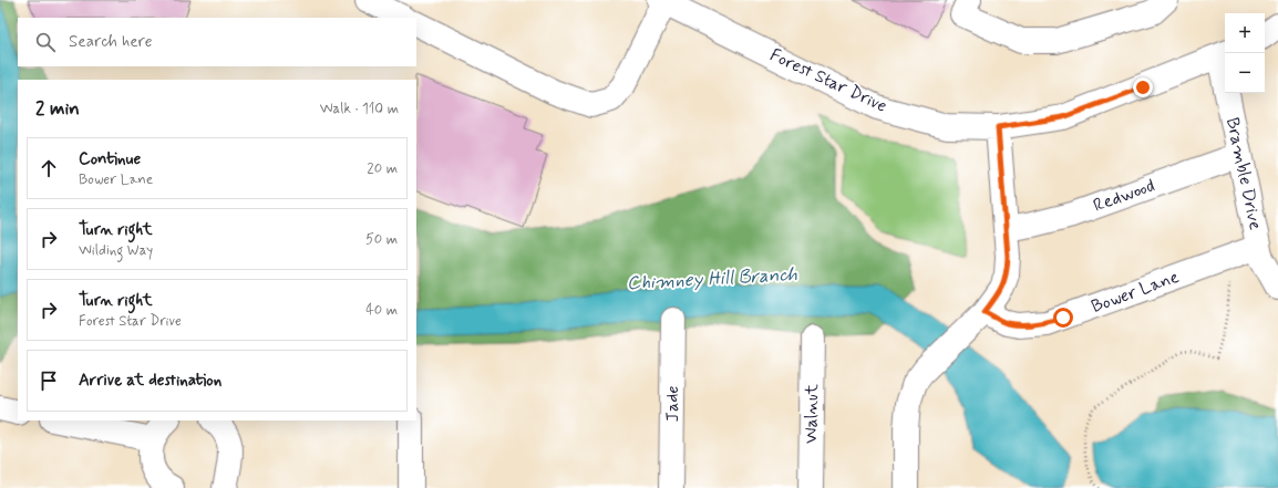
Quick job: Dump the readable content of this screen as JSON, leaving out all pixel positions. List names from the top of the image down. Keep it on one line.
{"streets":{"street":["Forest Star Drive","Bramble Drive","Redwood","Bower Lane","Jade","Walnut"]},"crossings":[["Forest Star Drive","Bramble Drive"],["Bramble Drive","Redwood"],["Bramble Drive","Bower Lane"]],"water":["Chimney Hill Branch"],"page":{"map_buttons":["+","−"],"search":"Search here","heading":["2 min","Walk · 110 m"],"list":[["Continue","Bower Lane","20 m"],["Turn right","Wilding Way","50 m"],["Turn right","Forest Star Drive","40 m"],"Arrive at destination"]}}
